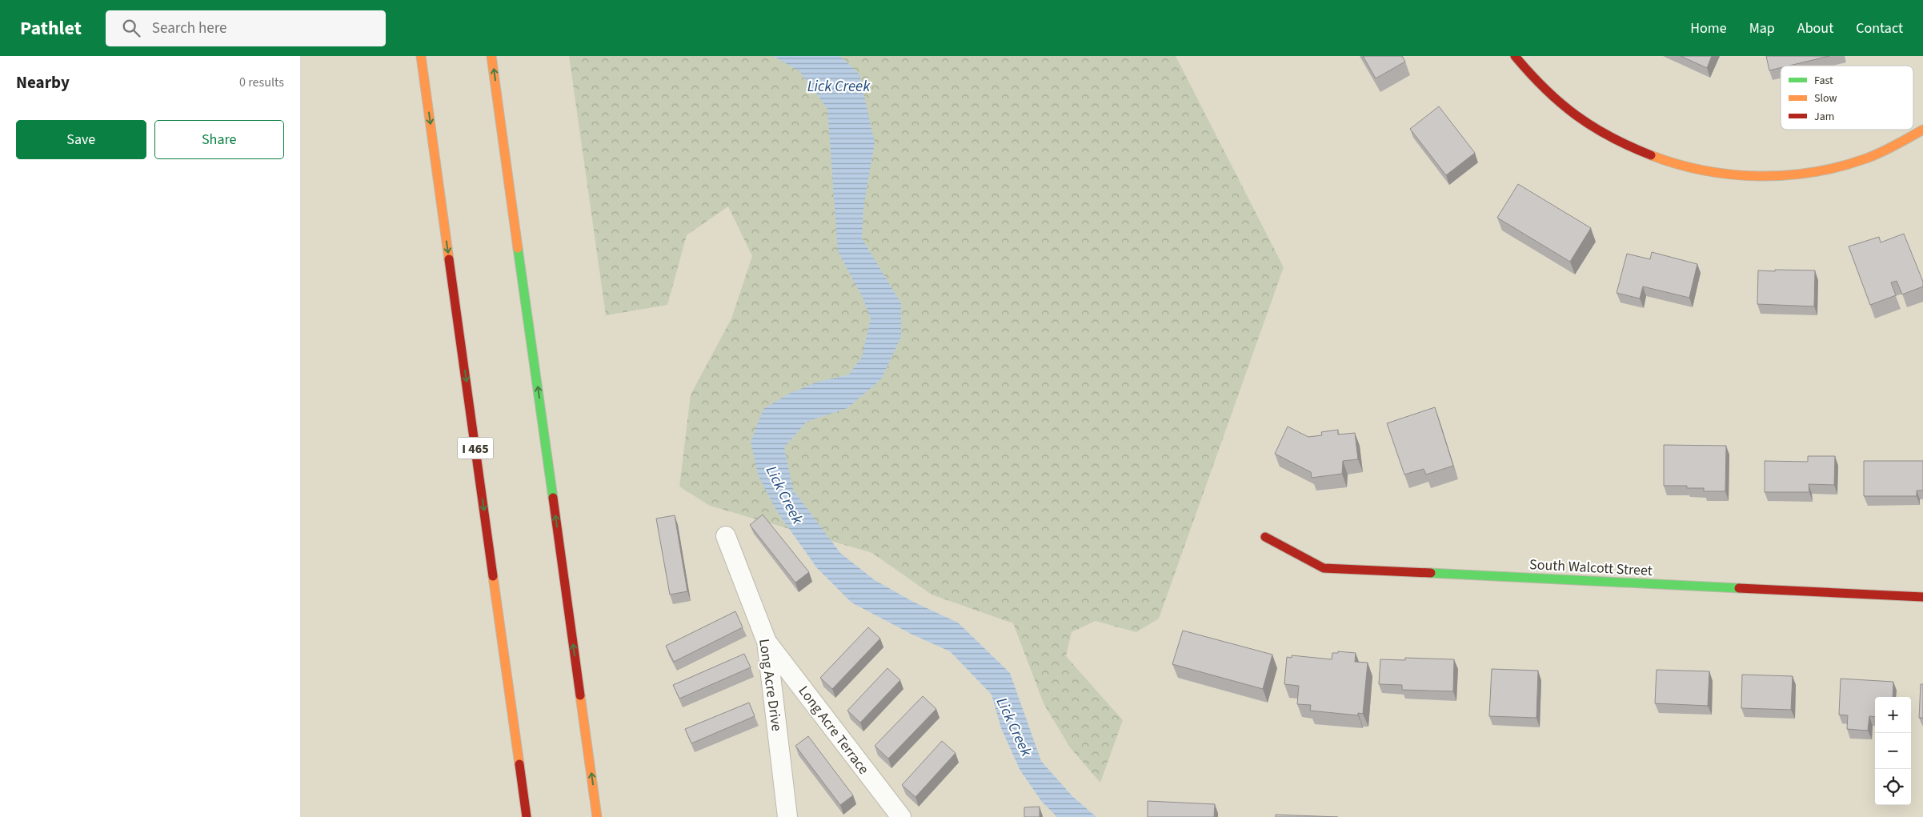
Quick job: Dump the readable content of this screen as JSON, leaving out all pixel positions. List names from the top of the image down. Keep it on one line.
{"streets":{"main road":["I 465","South Walcott Street"],"street":["Long Acre Drive","Long Acre Terrace"]},"crossings":[["Long Acre Drive","Long Acre Terrace"]],"water":["Lick Creek"],"legend":["Fast","Slow","Jam"],"page":{"header":"Pathlet","search":"Search here","nav":["Home","Map","About","Contact"],"heading":["Nearby","0 results"],"buttons":["Save","Share"],"map_buttons":["+","−"]}}
